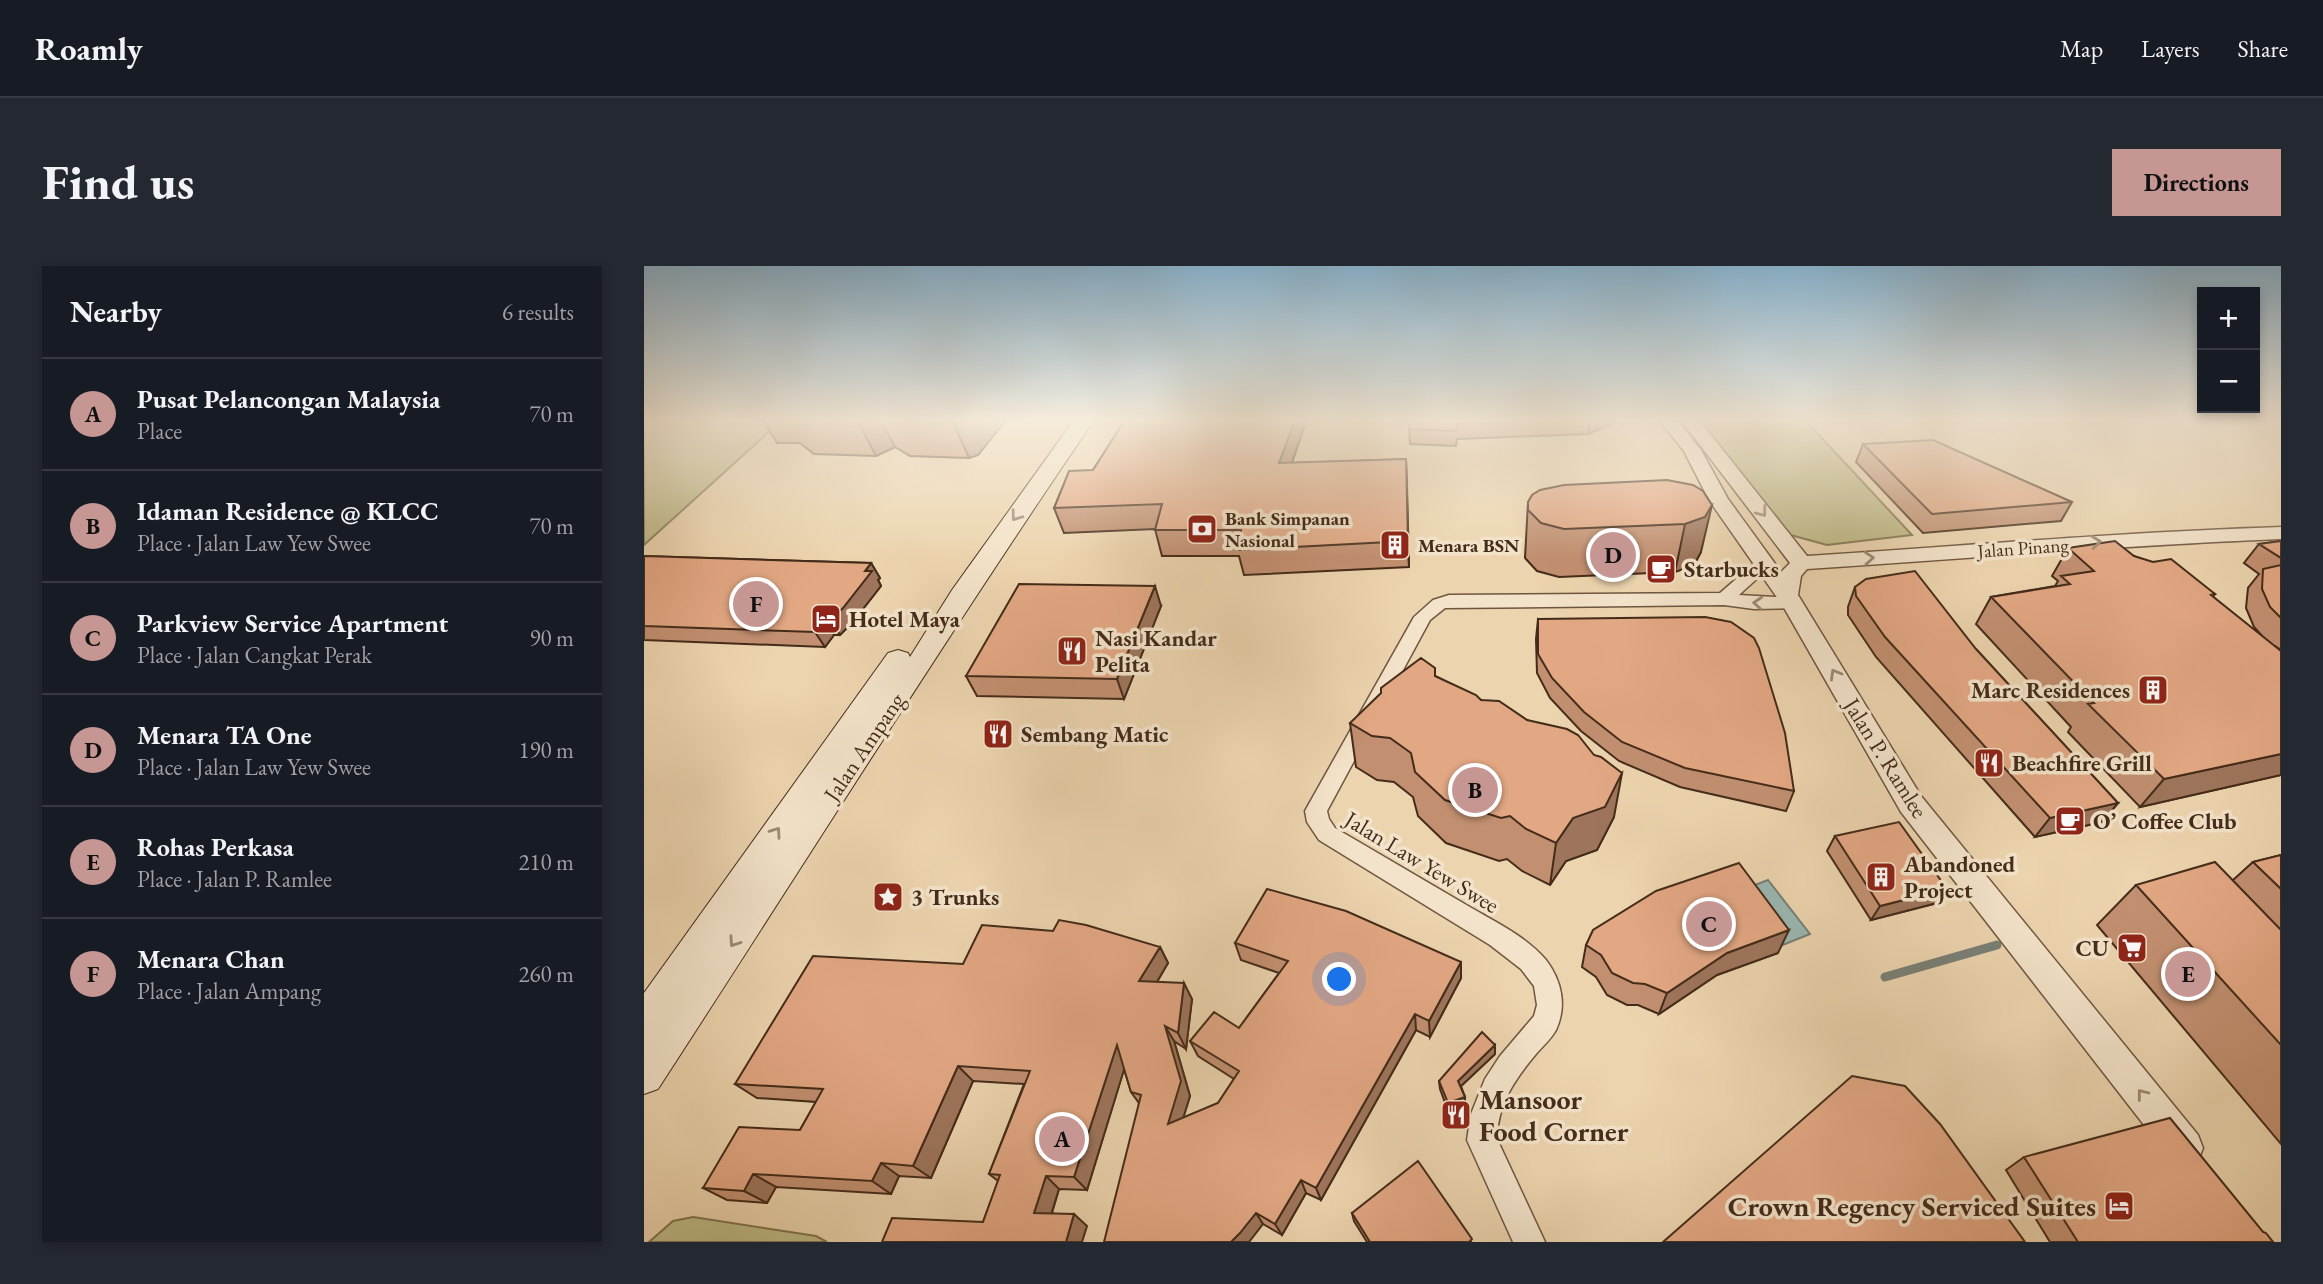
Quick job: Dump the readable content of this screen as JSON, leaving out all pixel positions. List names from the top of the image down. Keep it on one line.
{"streets":{"main road":["Jalan Ampang"],"street":["Jalan Pinang","Jalan P. Ramlee","Jalan Law Yew Swee"]},"crossings":[["Jalan P. Ramlee","Jalan Law Yew Swee"]],"one_way":["Jalan Pinang","Jalan P. Ramlee"],"places":{"bank":["Bank Simpanan Nasional"],"building":["Menara BSN","Marc Residences","Abandoned Project"],"cafe":["Starbucks","O’ Coffee Club"],"hotel":["Hotel Maya","Crown Regency Serviced Suites"],"restaurant":["Nasi Kandar Pelita","Sembang Matic","Beachfire Grill","Mansoor Food Corner"],"place":["3 Trunks"],"supermarket":["CU"]},"page":{"header":"Roamly","nav":["Map","Layers","Share"],"buttons":"Directions","title":"Find us","heading":["Nearby","6 results"],"map_buttons":["+","−"],"list":[{"mark":"A","name":"Pusat Pelancongan Malaysia","note":"Place","value":"70 m"},{"mark":"B","name":"Idaman Residence @ KLCC","note":"Place · Jalan Law Yew Swee","value":"70 m"},{"mark":"C","name":"Parkview Service Apartment","note":"Place · Jalan Cangkat Perak","value":"90 m"},{"mark":"D","name":"Menara TA One","note":"Place · Jalan Law Yew Swee","value":"190 m"},{"mark":"E","name":"Rohas Perkasa","note":"Place · Jalan P. Ramlee","value":"210 m"},{"mark":"F","name":"Menara Chan","note":"Place · Jalan Ampang","value":"260 m"}],"pins":["D","F","B","C","E","A"]}}
